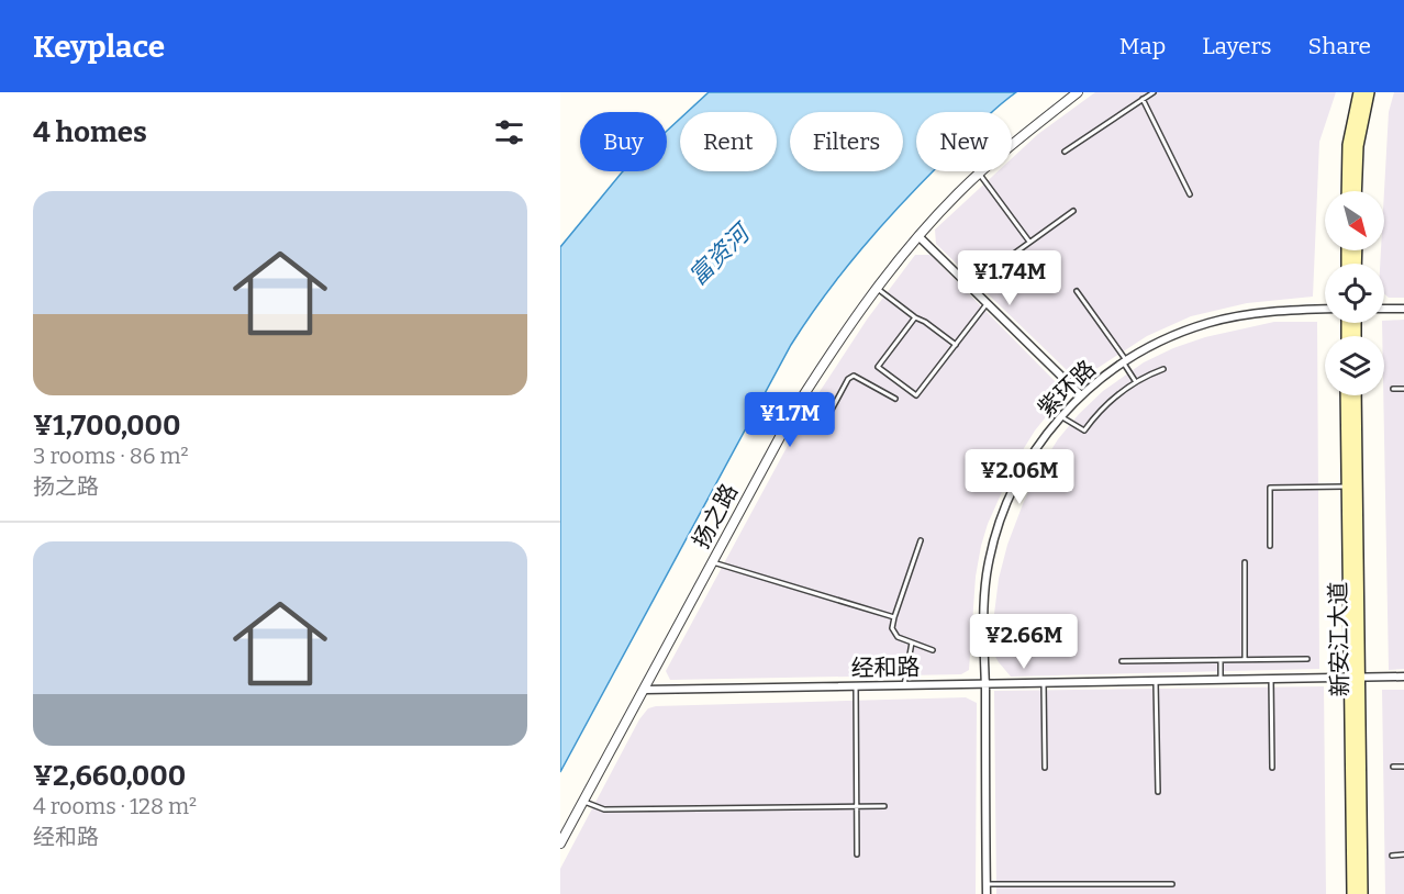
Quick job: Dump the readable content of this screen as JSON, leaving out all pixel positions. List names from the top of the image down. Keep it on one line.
{"streets":{"main road":["新安江大道"],"street":["紫环路","扬之路","经和路"]},"crossings":[["紫环路","经和路"],["扬之路","经和路"],["新安江大道","经和路"]],"water":["富资河"],"north":"bottom right","page":{"header":"Keyplace","nav":["Map","Layers","Share"],"heading":"4 homes","chip":["Buy","Rent","Filters","New"],"list":[{"name":"¥1,700,000","note":"3 rooms · 86 m² · 扬之路"},{"name":"¥2,660,000","note":"4 rooms · 128 m² · 经和路"}],"price":["¥1.74M","¥1.7M","¥2.06M","¥2.66M"]}}
